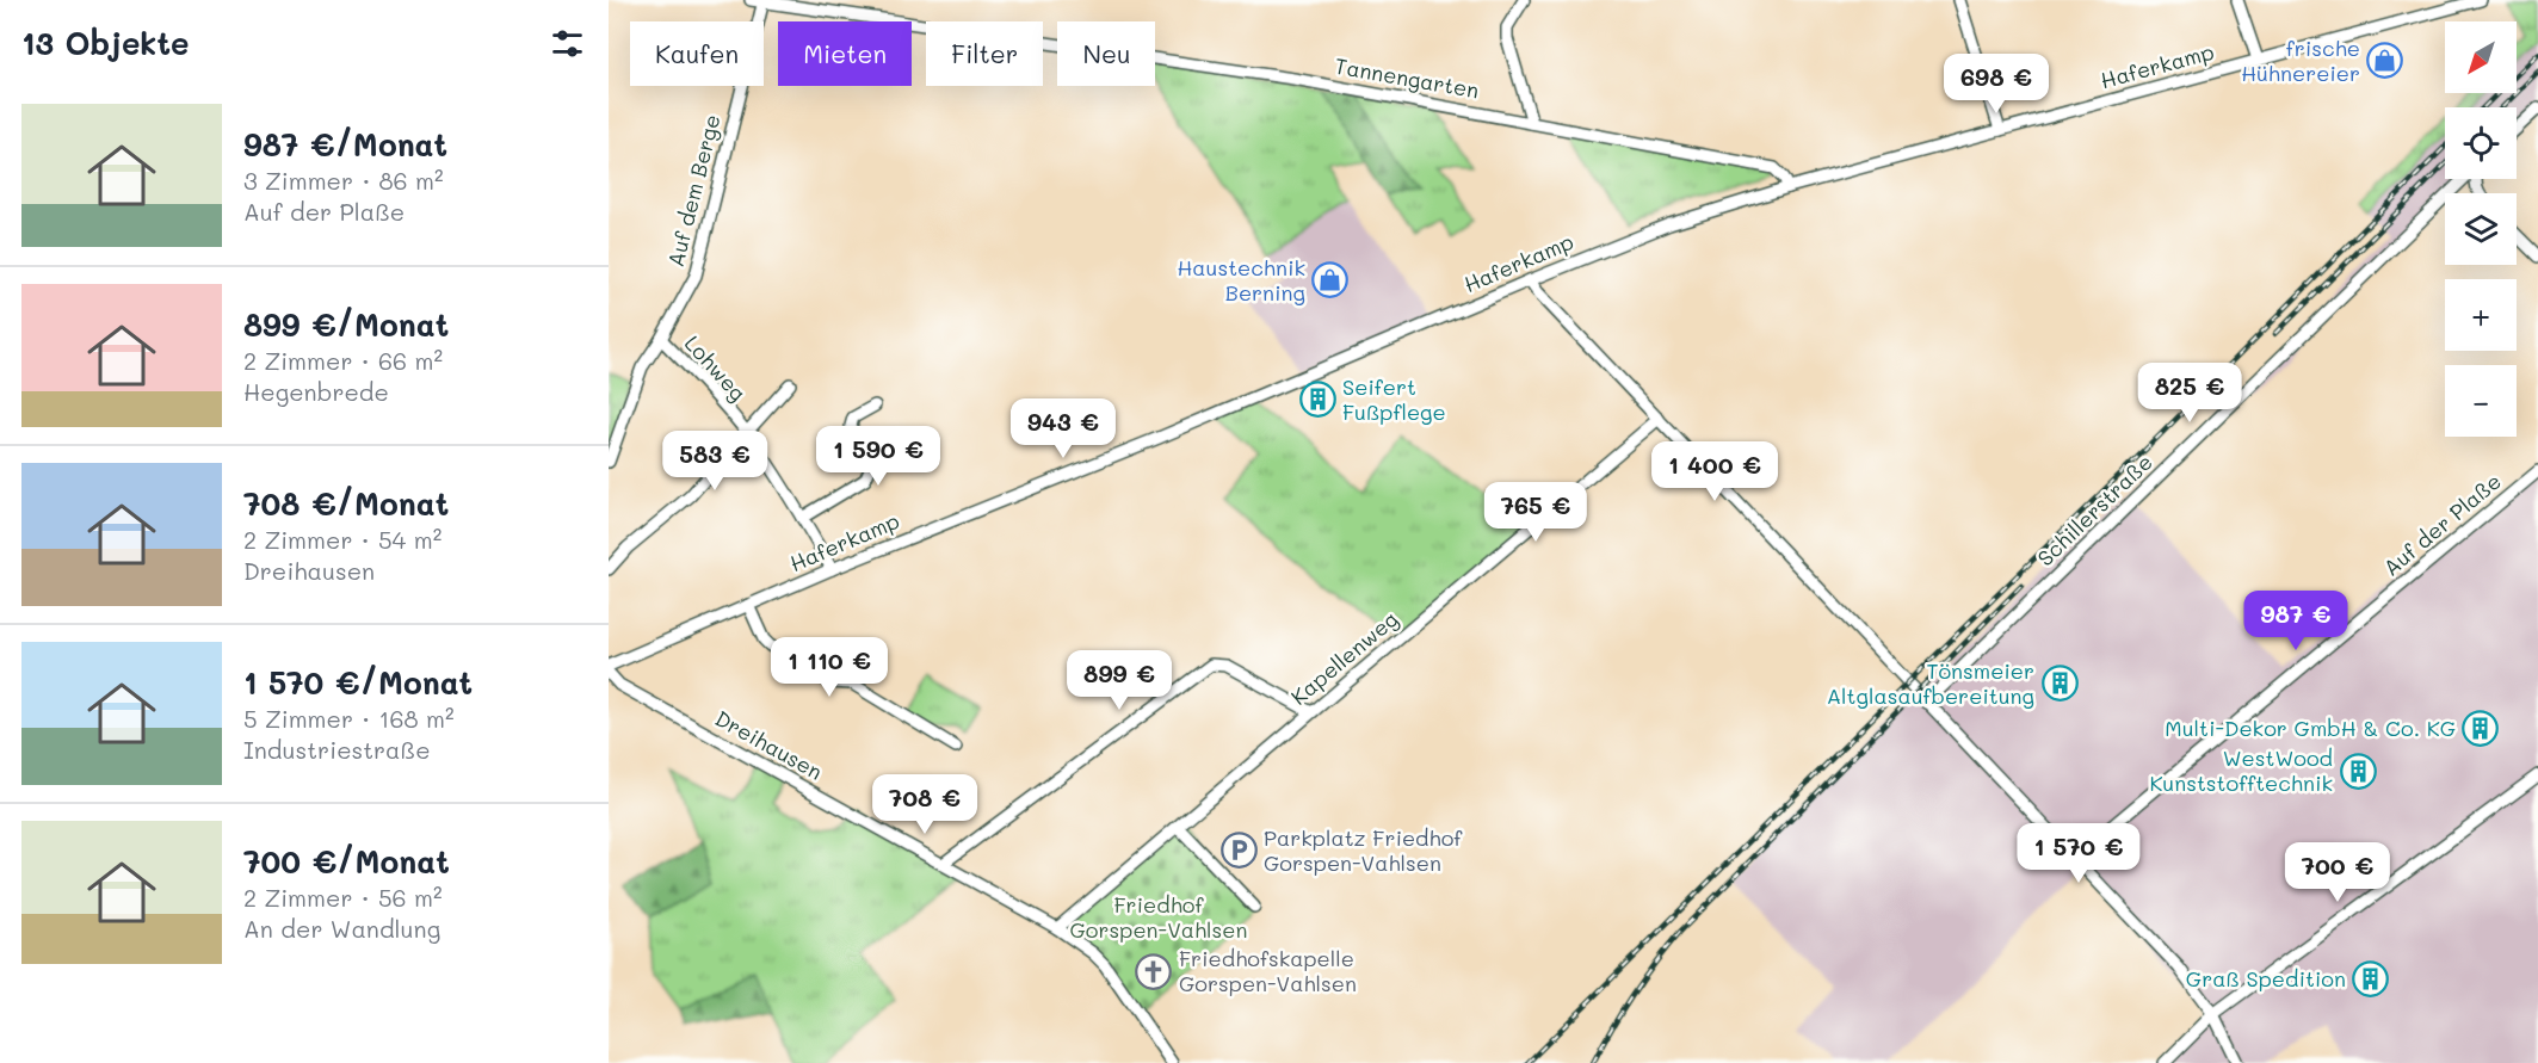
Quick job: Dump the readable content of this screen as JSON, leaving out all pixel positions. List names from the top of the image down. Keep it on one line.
{"streets":{"street":["Haferkamp","Tannengarten","Auf dem Berge","Lohweg","Schillerstraße","Auf der Plaße","Kapellenweg","Dreihausen"]},"crossings":[["Haferkamp","Tannengarten"],["Haferkamp","Lohweg"],["Tannengarten","Auf dem Berge"],["Auf dem Berge","Lohweg"],["Kapellenweg","Dreihausen"]],"parks":["Friedhof Gorspen-Vahlsen"],"places":{"shop":["frische Hühnereier","Haustechnik Berning"],"building":["Seifert Fußpflege","Tönsmeier Altglasaufbereitung","Multi-Dekor GmbH & Co. KG","WestWood Kunststofftechnik","Graß Spedition"],"parking":["Parkplatz Friedhof Gorspen-Vahlsen"],"church":["Friedhofskapelle Gorspen-Vahlsen"]},"north":"bottom left","page":{"heading":"13 Objekte","map_buttons":["+","−"],"chip":["Kaufen","Mieten","Filter","Neu"],"price":["698 €","825 €","943 €","1 590 €","583 €","1 400 €","765 €","987 €","1 110 €","899 €","708 €","1 570 €","700 €"],"list":[{"name":"987 €/Monat","note":"3 Zimmer · 86 m² · Auf der Plaße"},{"name":"899 €/Monat","note":"2 Zimmer · 66 m² · Hegenbrede"},{"name":"708 €/Monat","note":"2 Zimmer · 54 m² · Dreihausen"},{"name":"1 570 €/Monat","note":"5 Zimmer · 168 m² · Industriestraße"},{"name":"700 €/Monat","note":"2 Zimmer · 56 m² · An der Wandlung"}]}}
